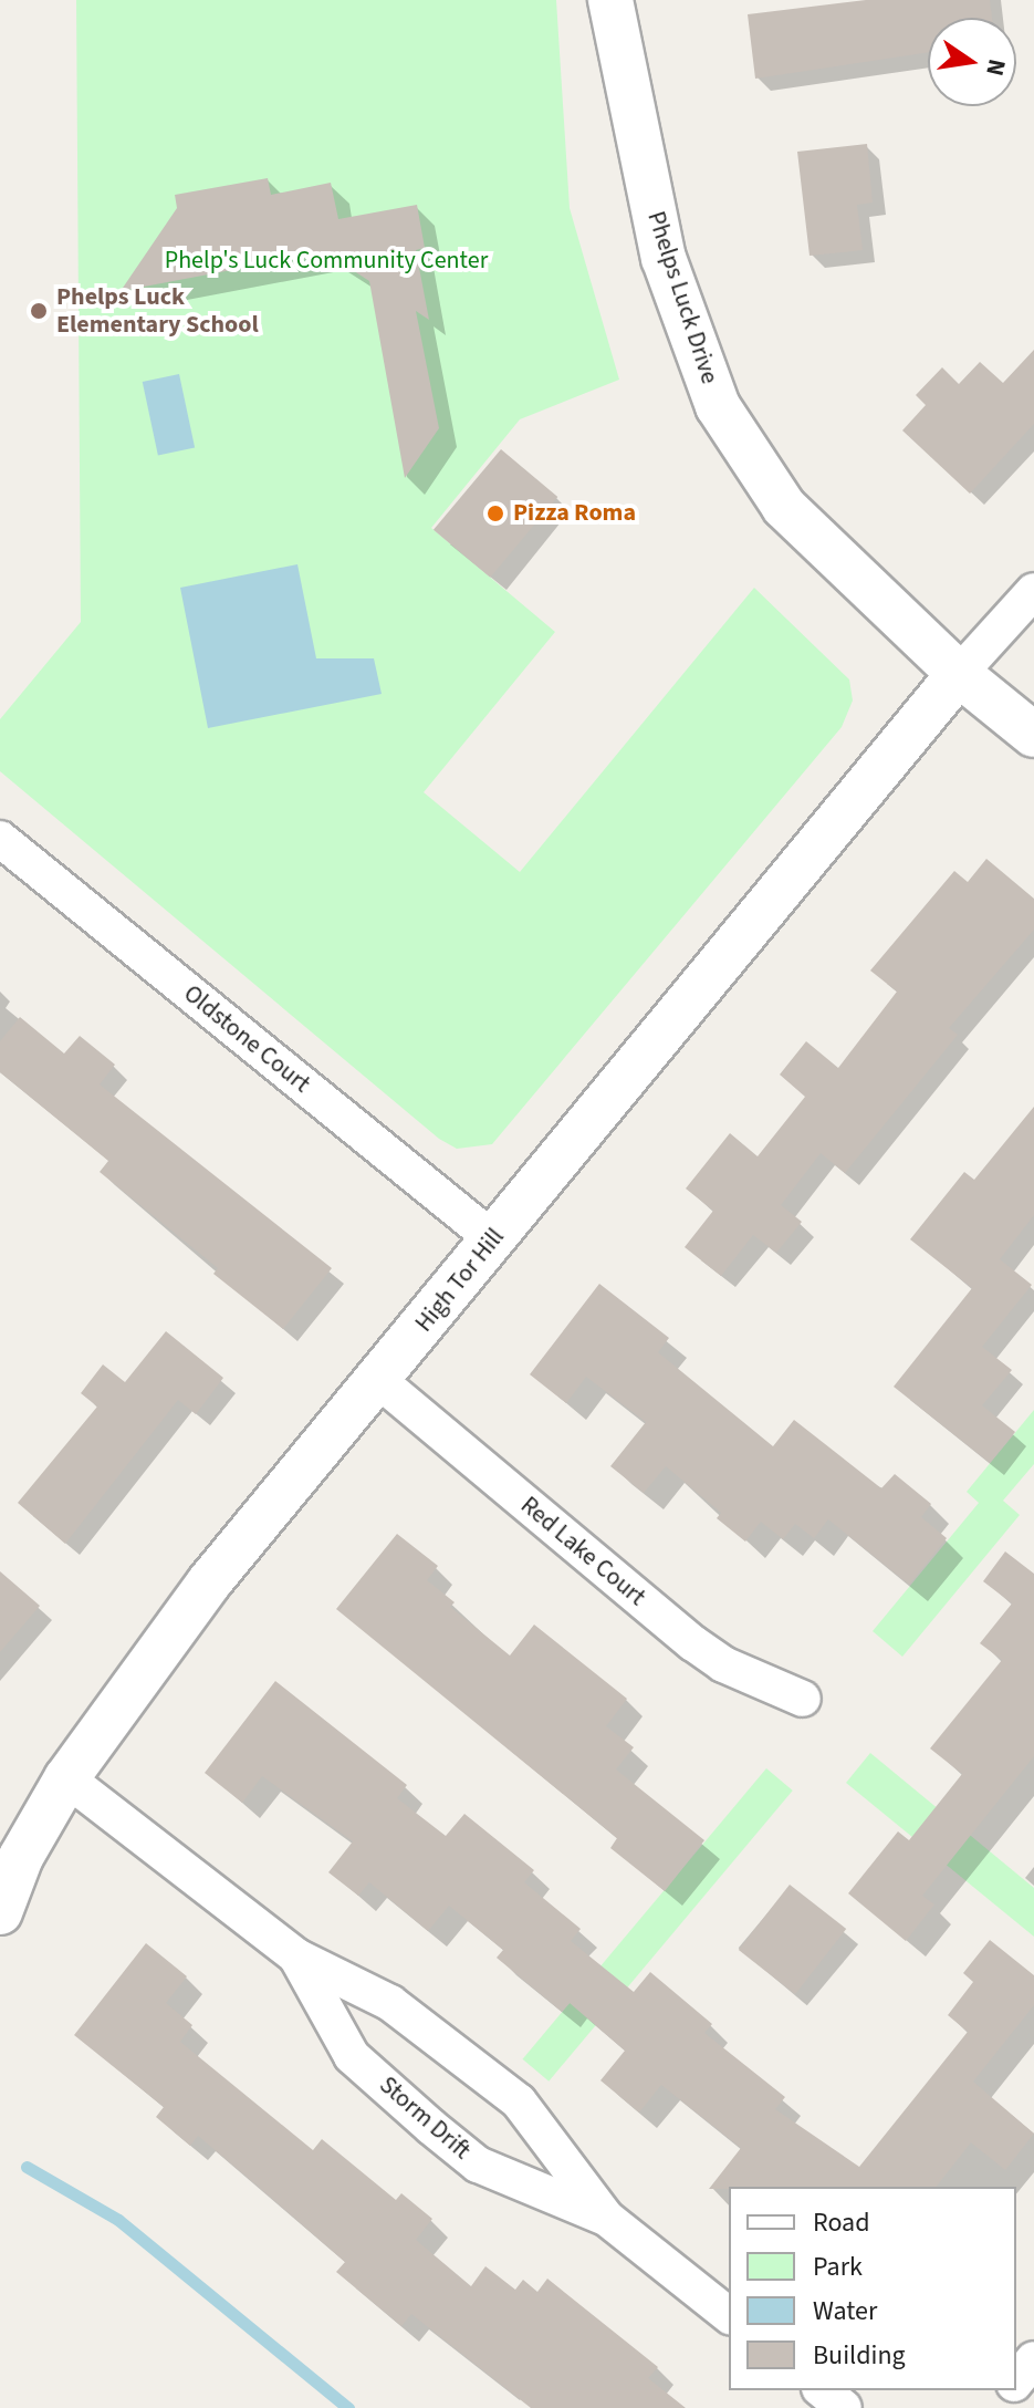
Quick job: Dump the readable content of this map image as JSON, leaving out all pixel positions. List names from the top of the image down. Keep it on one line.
{"streets":{"street":["Phelps Luck Drive","Oldstone Court","High Tor Hill","Red Lake Court","Storm Drift"]},"crossings":[["Phelps Luck Drive","High Tor Hill"],["Oldstone Court","High Tor Hill"],["High Tor Hill","Red Lake Court"],["High Tor Hill","Storm Drift"]],"parks":["Phelp's Luck Community Center"],"places":["Phelps Luck Elementary School","Pizza Roma"],"legend":["Road","Park","Water","Building"],"north":"right"}
